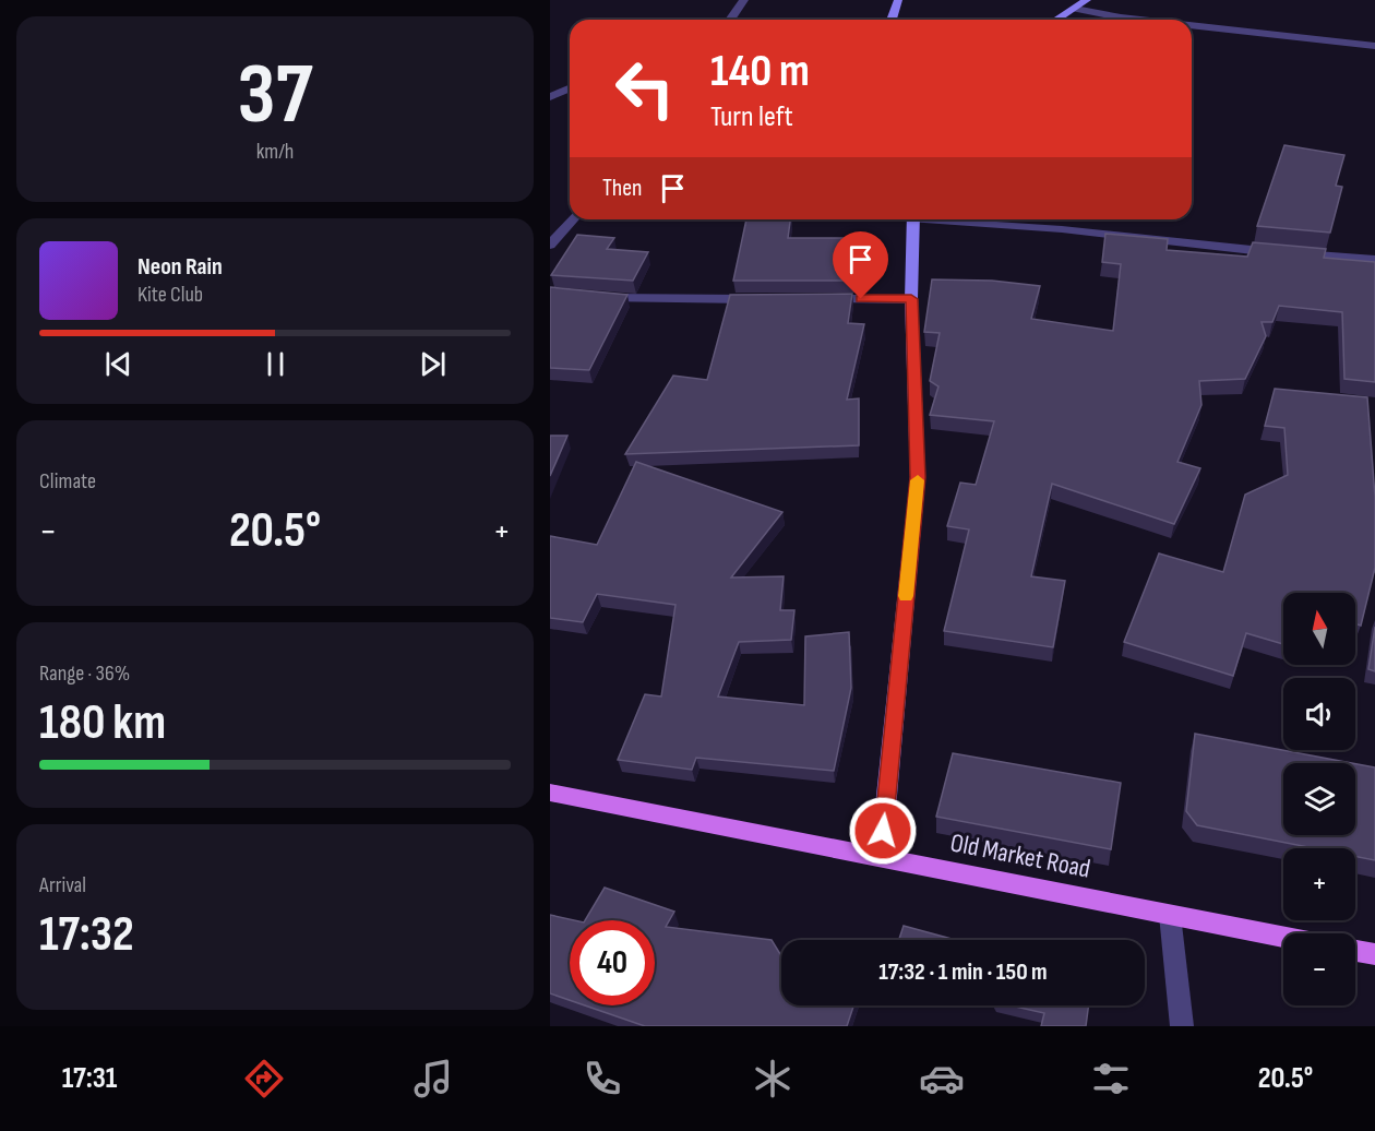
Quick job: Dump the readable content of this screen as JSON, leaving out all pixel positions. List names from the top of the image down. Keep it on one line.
{"streets":{"main road":["Old Market Road"]},"north":"top","page":{"tile":[["37","km/h"],"Climate",["Range · 36%","180 km"],["Arrival","17:32"]],"turn":["140 m","Turn left"],"then":"Then","song":["Neon Rain","Kite Club"],"heat":["−","20.5°","+"],"map_buttons":["+","−"],"limit":"40","trip":"17:32 · 1 min · 150 m","tabs":["17:31","20.5°"]}}
